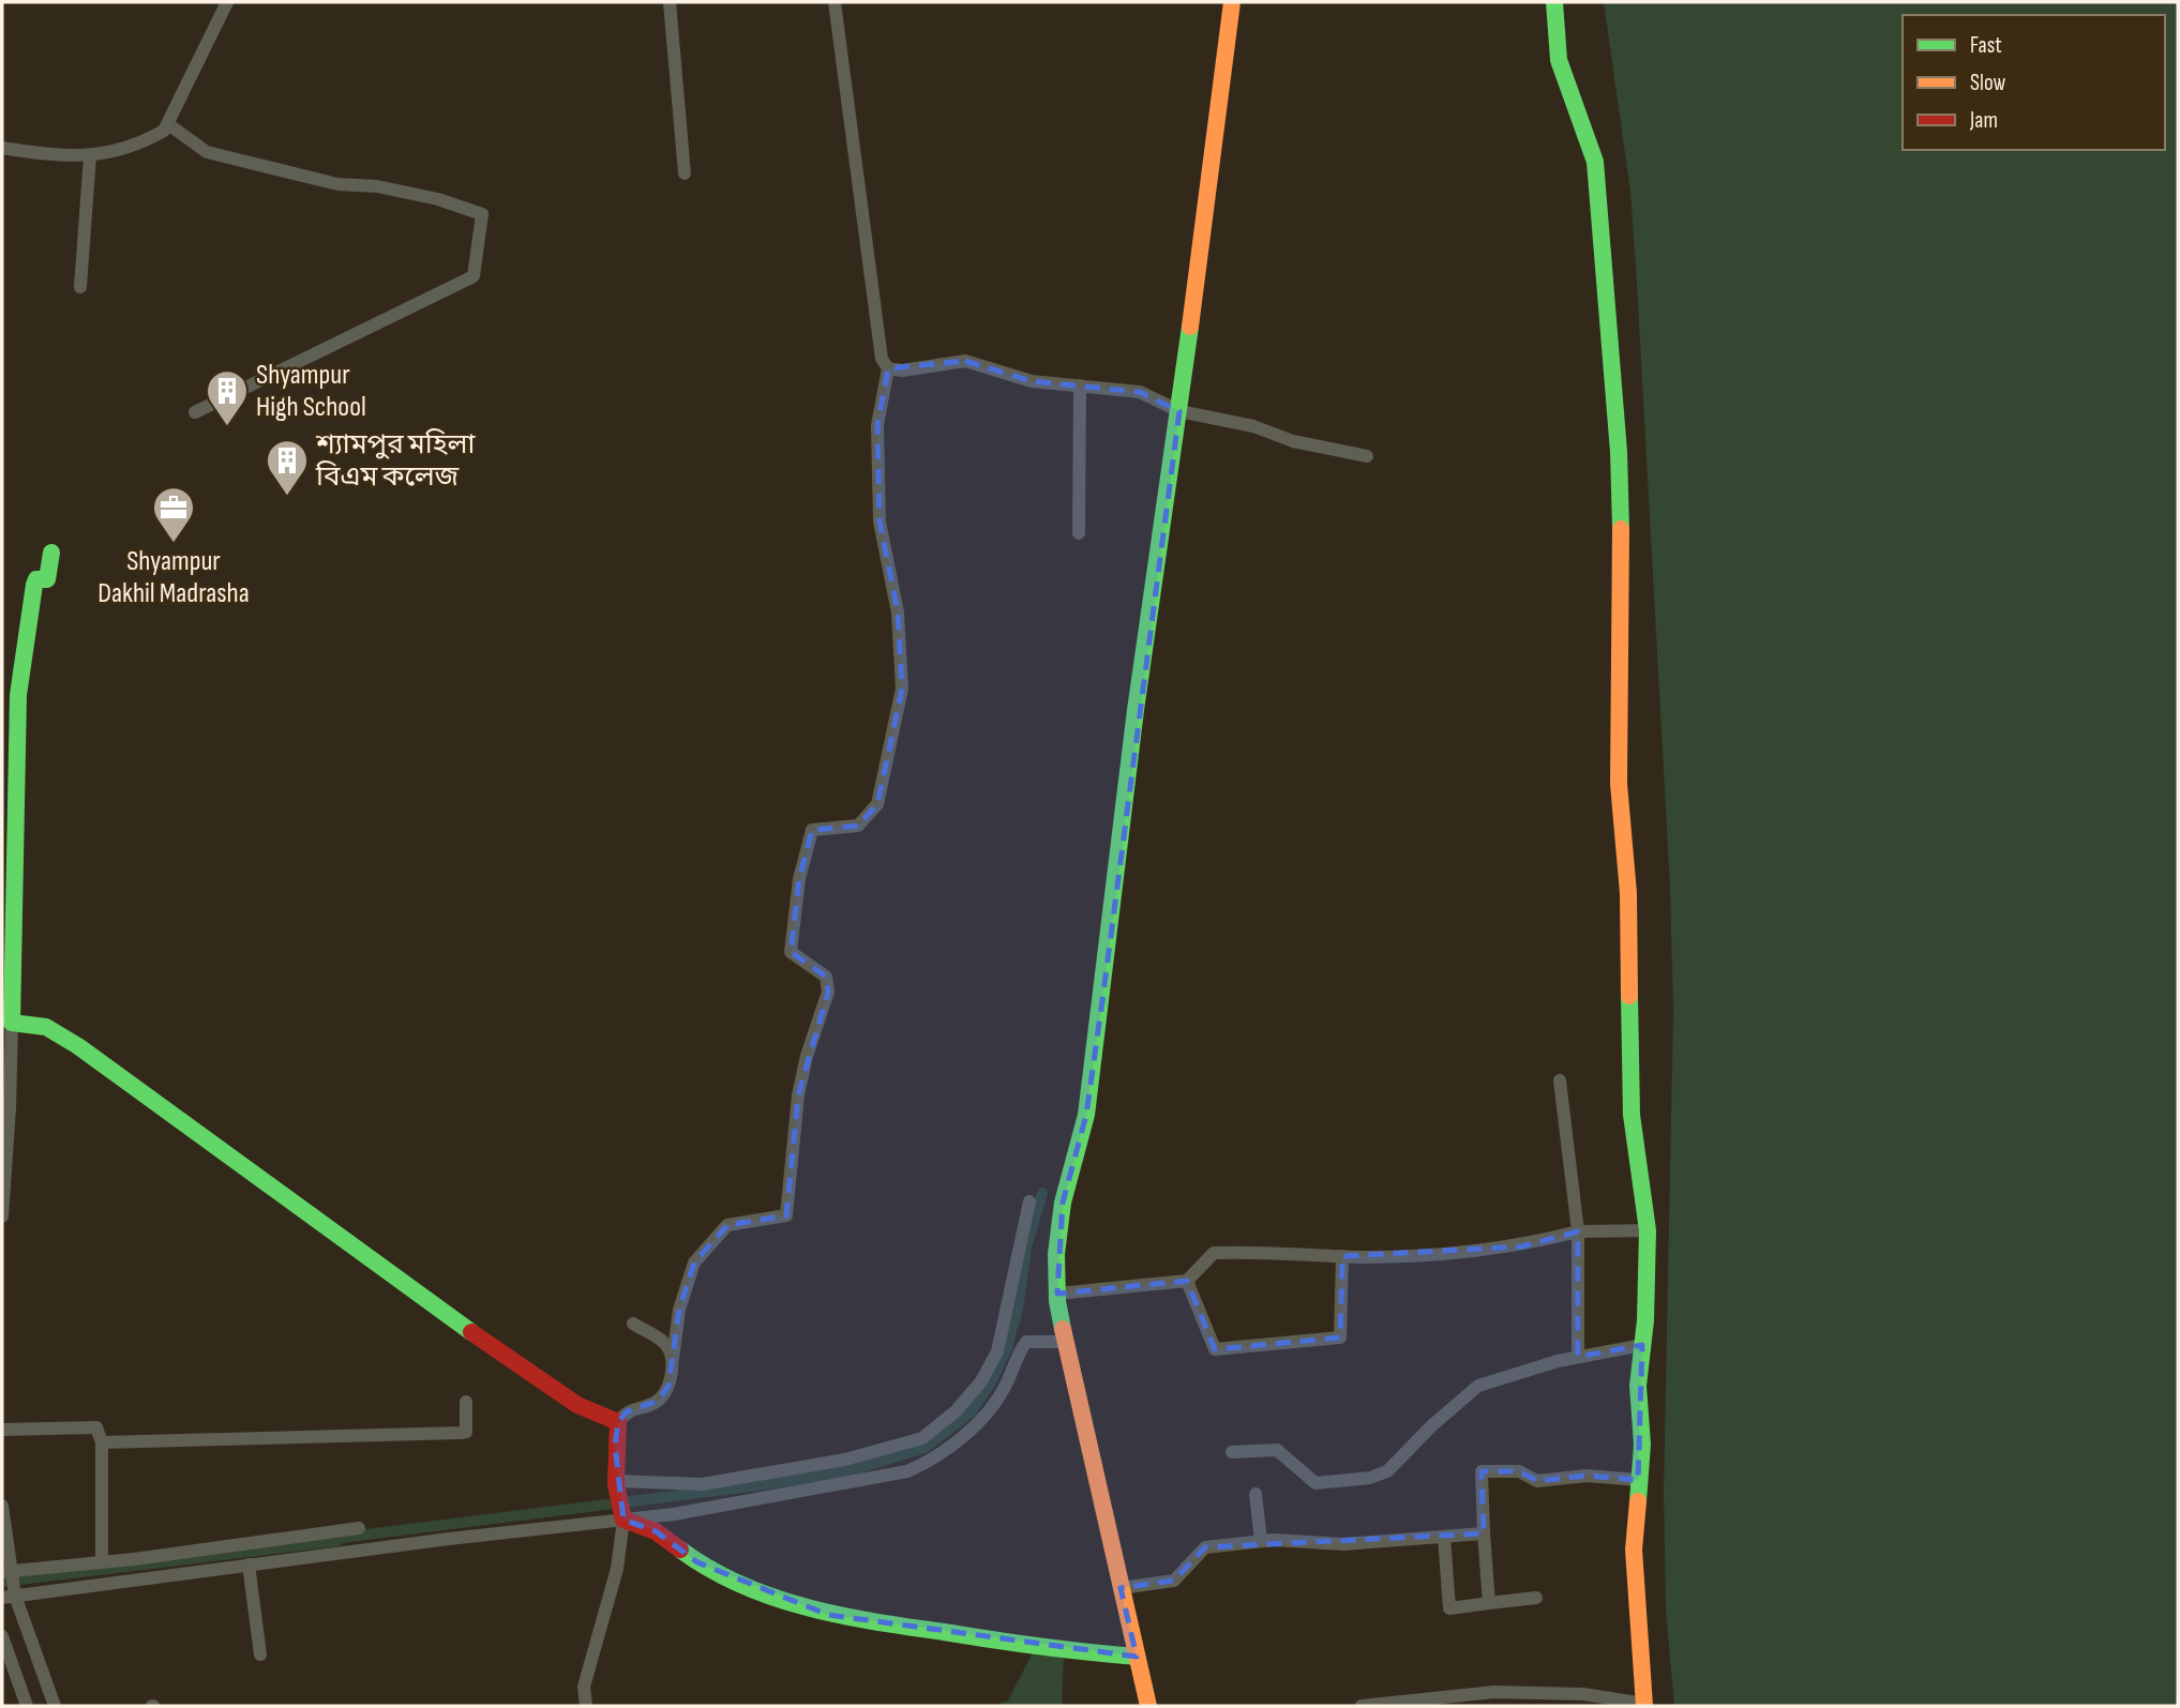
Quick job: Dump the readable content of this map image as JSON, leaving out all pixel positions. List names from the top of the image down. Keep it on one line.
{"places":{"building":["Shyampur High School","শ্যামপুর মহিলা বিএম কলেজ"],"office":["Shyampur Dakhil Madrasha"]},"legend":["Fast","Slow","Jam"]}
